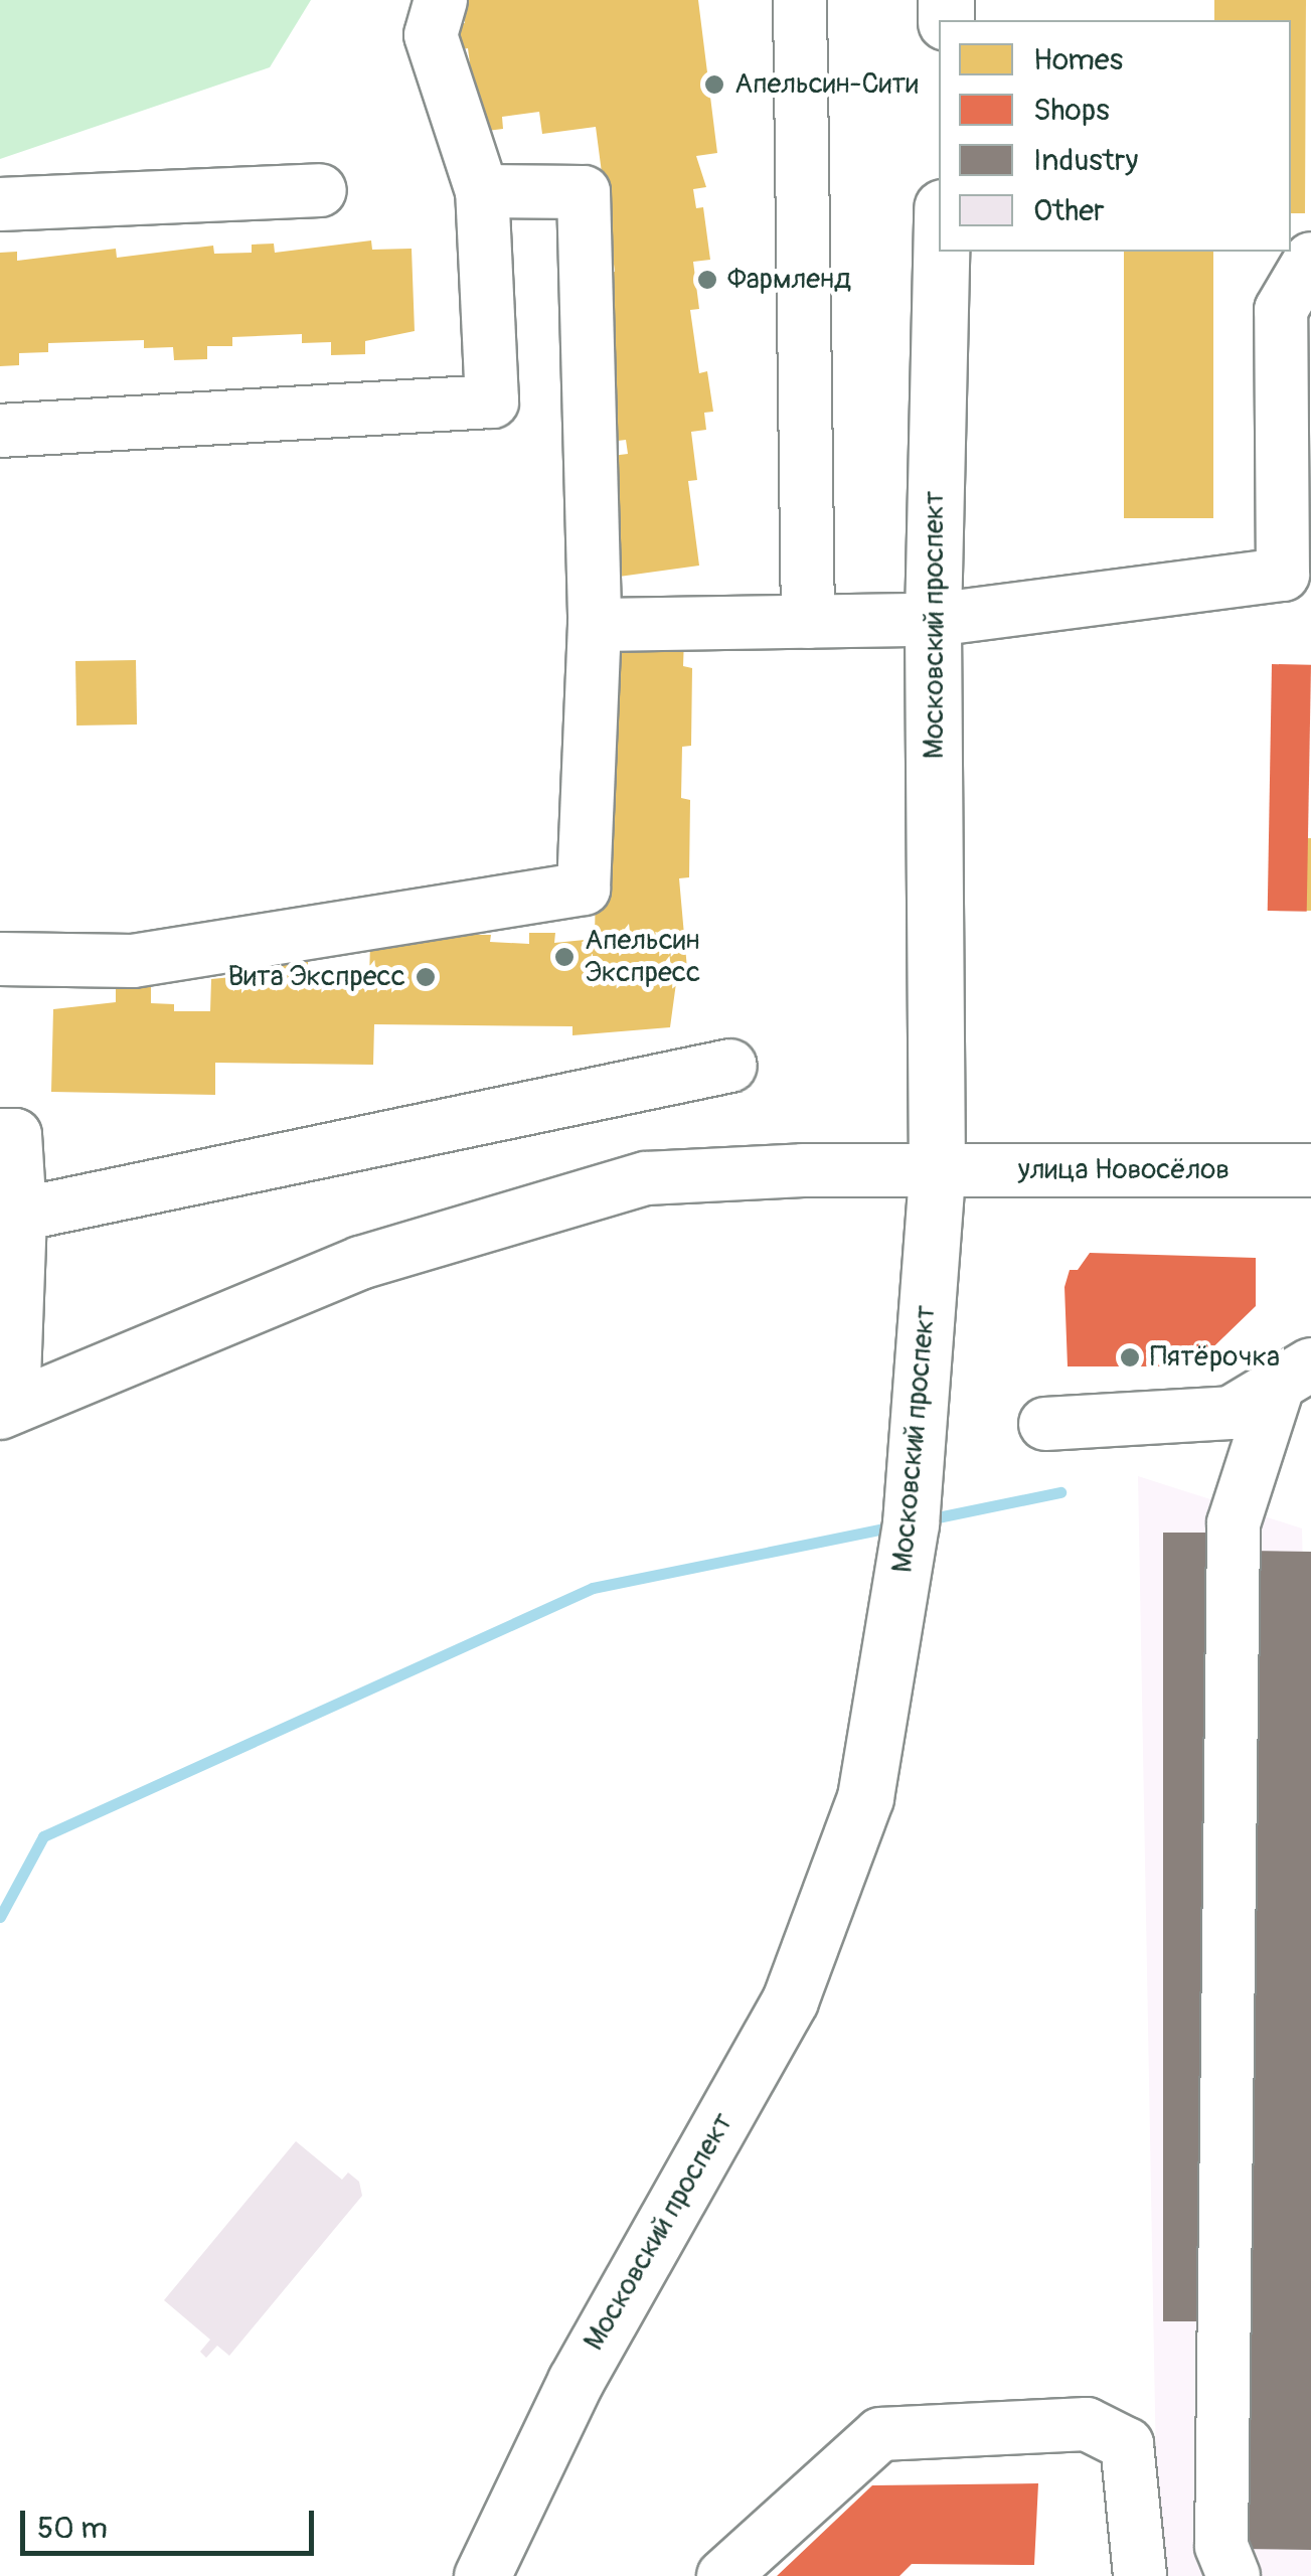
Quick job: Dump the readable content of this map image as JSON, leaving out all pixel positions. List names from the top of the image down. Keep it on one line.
{"streets":{"main road":["Московский проспект"],"street":["улица Новосёлов"]},"crossings":[["Московский проспект","улица Новосёлов"]],"places":["Апельсин-Сити","Фармленд","Апельсин Экспресс","Вита Экспресс","Пятёрочка"],"legend":["Homes","Shops","Industry","Other"],"scale_bar":"50 m"}
